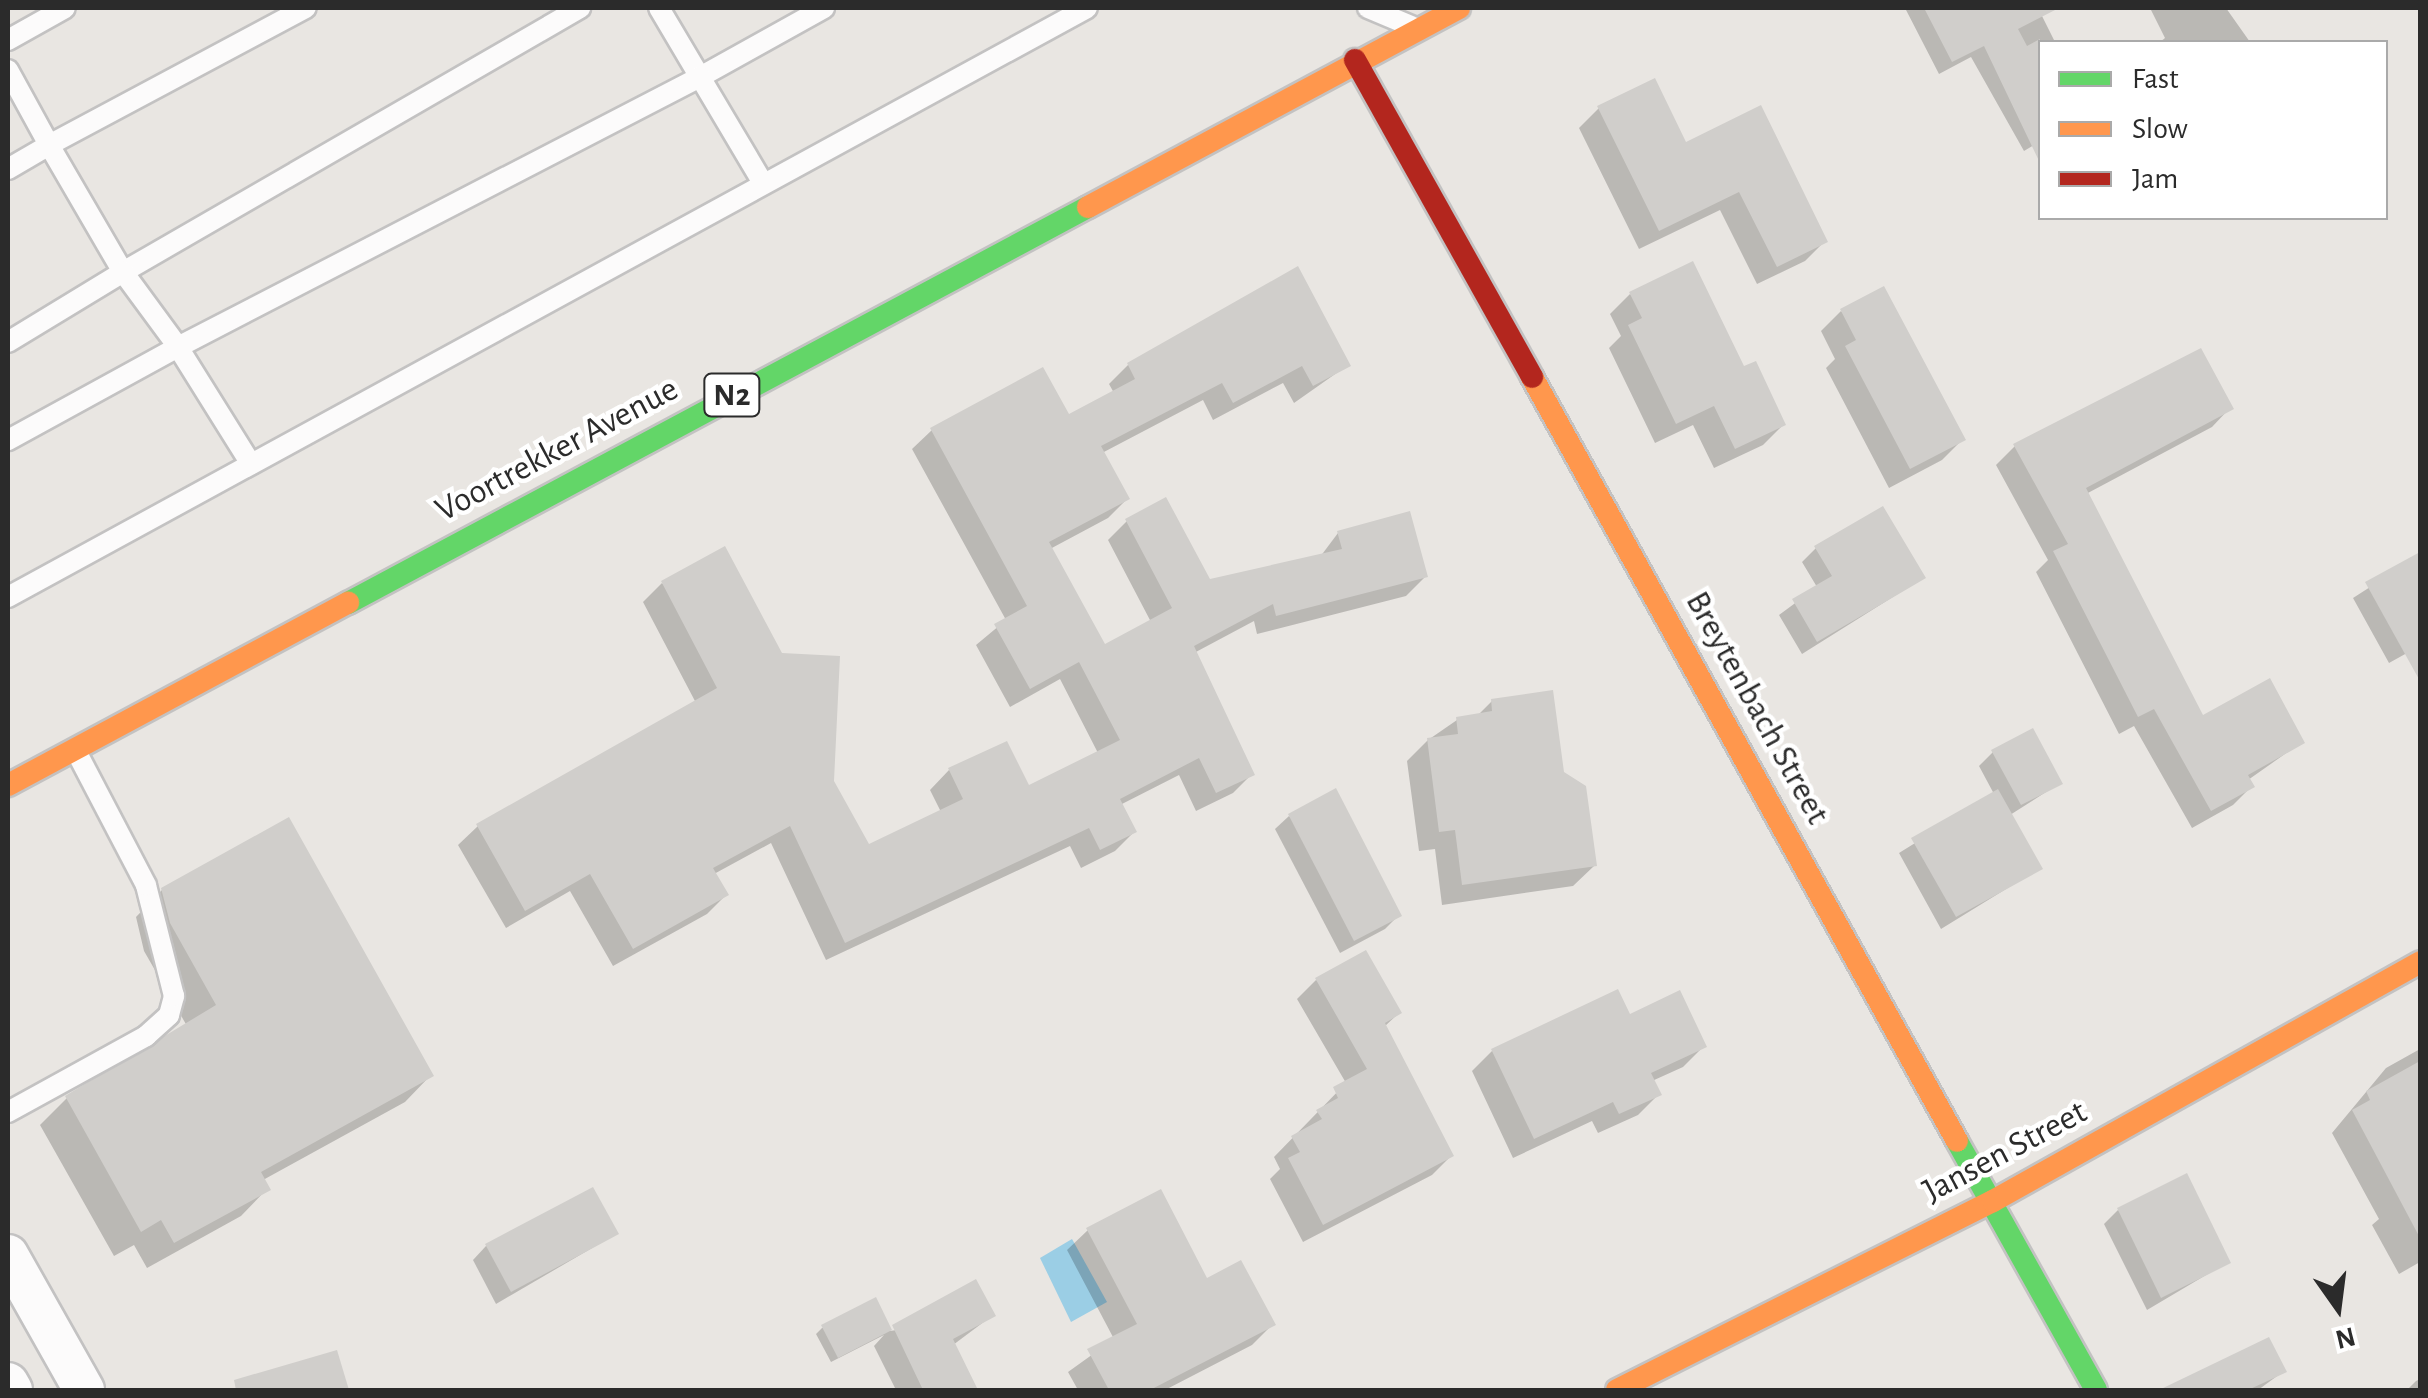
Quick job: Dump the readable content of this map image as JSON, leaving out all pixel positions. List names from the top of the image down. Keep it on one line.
{"streets":{"main road":["N2","Voortrekker Avenue","Breytenbach Street","Jansen Street"]},"crossings":[["Voortrekker Avenue","Breytenbach Street"],["Breytenbach Street","Jansen Street"]],"legend":["Fast","Slow","Jam"],"north":"bottom"}
